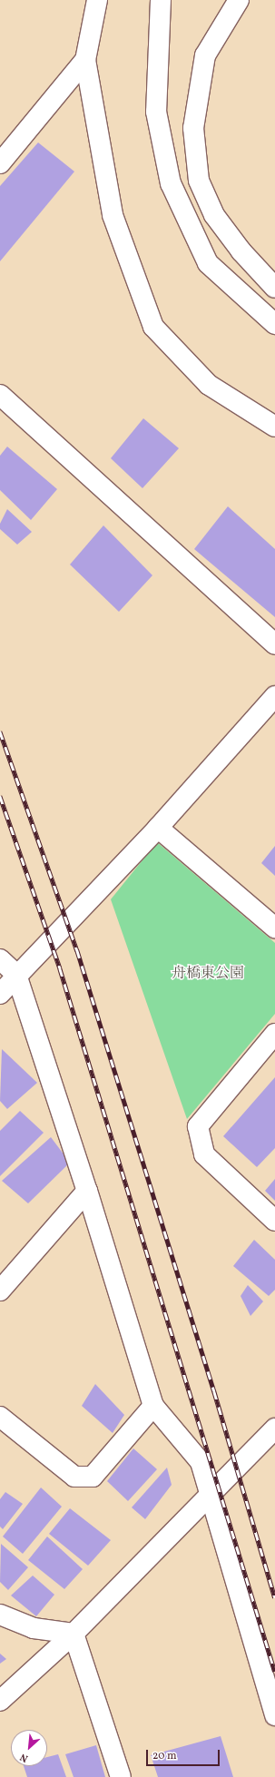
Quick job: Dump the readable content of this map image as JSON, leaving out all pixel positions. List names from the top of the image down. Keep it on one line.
{"parks":["舟橋東公園"],"scale_bar":"20 m","north":"bottom left"}
